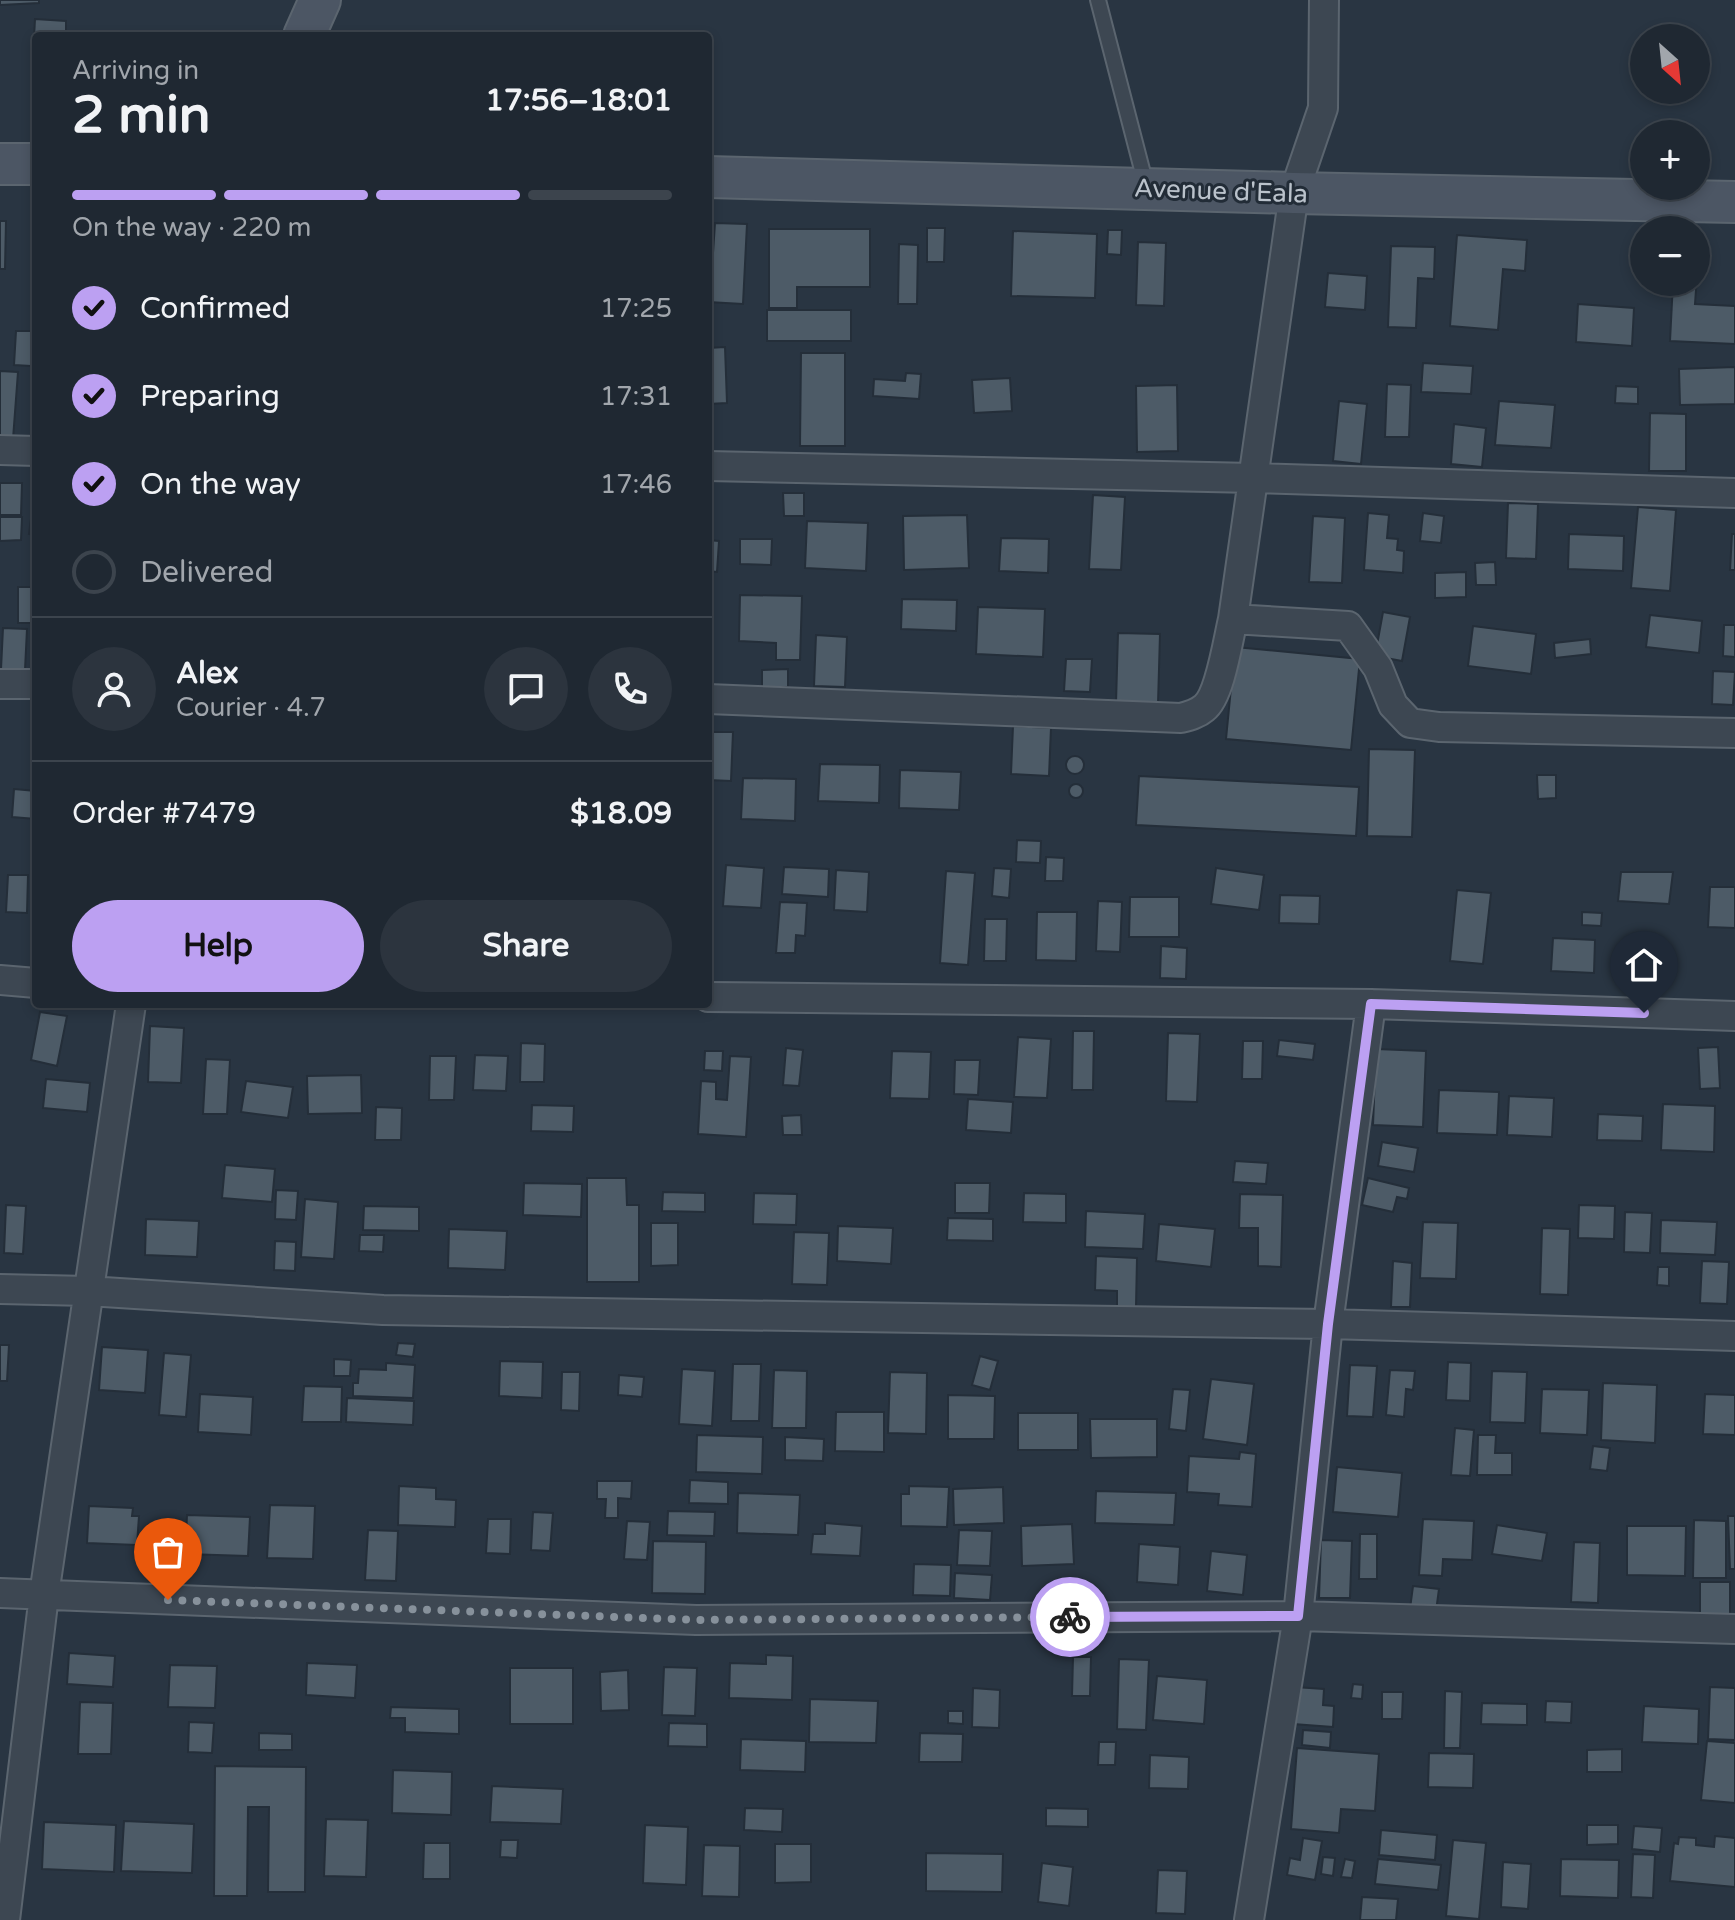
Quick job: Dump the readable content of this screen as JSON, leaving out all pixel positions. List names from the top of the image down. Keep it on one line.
{"streets":{"street":["Avenue d'Eala"]},"north":"bottom right","page":{"map_buttons":["+","−"],"heading":["2 min","Arriving in","17:56–18:01"],"panel":["Alex","Courier · 4.7","Order #7479","$18.09"],"bar":"On the way · 220 m","list":[["Confirmed","17:25"],["Preparing","17:31"],["On the way","17:46"],"Delivered"],"buttons":["Help","Share"]}}
